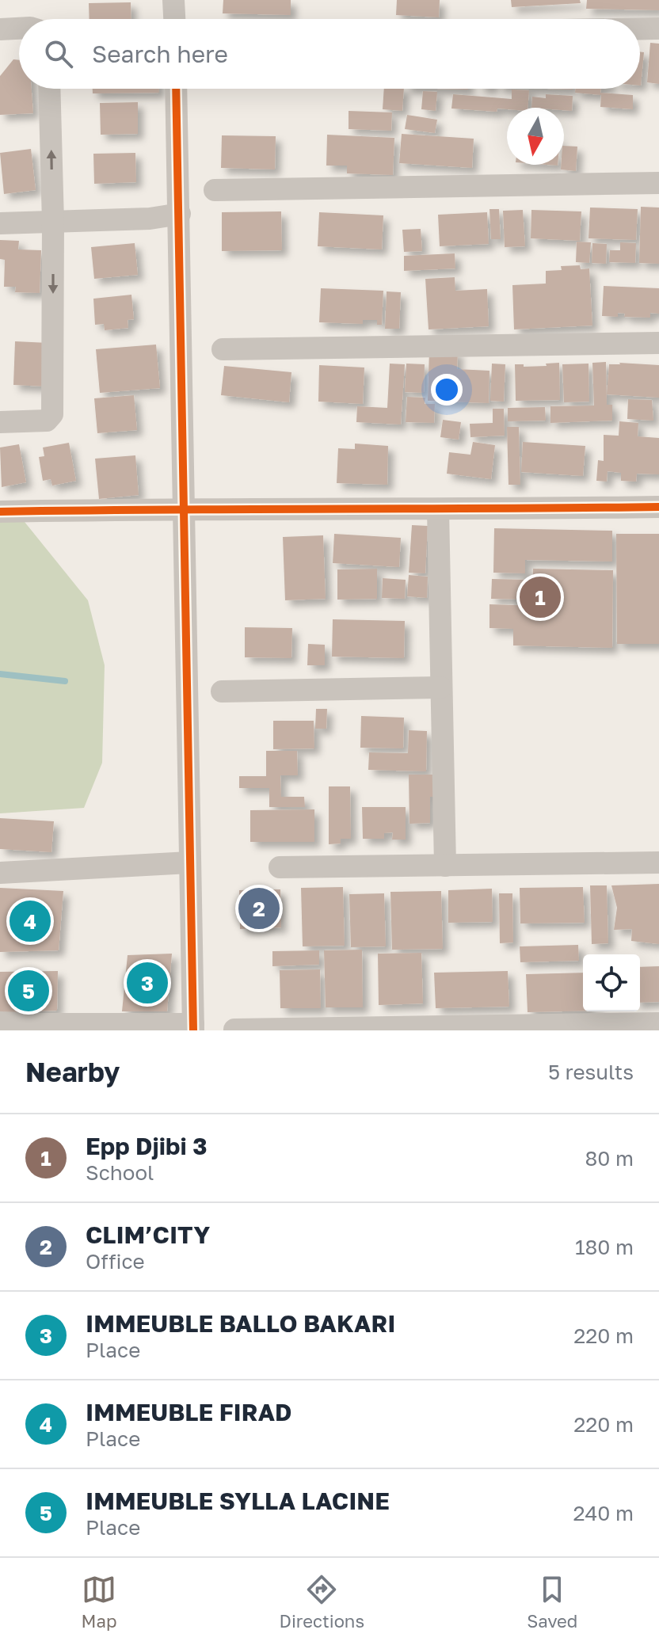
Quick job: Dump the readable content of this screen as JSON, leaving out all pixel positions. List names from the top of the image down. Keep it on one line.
{"north":"bottom","page":{"search":"Search here","pins":["1","2","4","3","5"],"heading":["Nearby","5 results"],"list":[{"mark":"1","name":"Epp Djibi 3","note":"School","value":"80 m"},{"mark":"2","name":"CLIM’CITY","note":"Office","value":"180 m"},{"mark":"3","name":"IMMEUBLE BALLO BAKARI","note":"Place","value":"220 m"},{"mark":"4","name":"IMMEUBLE FIRAD","note":"Place","value":"220 m"},{"mark":"5","name":"IMMEUBLE SYLLA LACINE","note":"Place","value":"240 m"}],"nav":["Map","Directions","Saved"]}}
